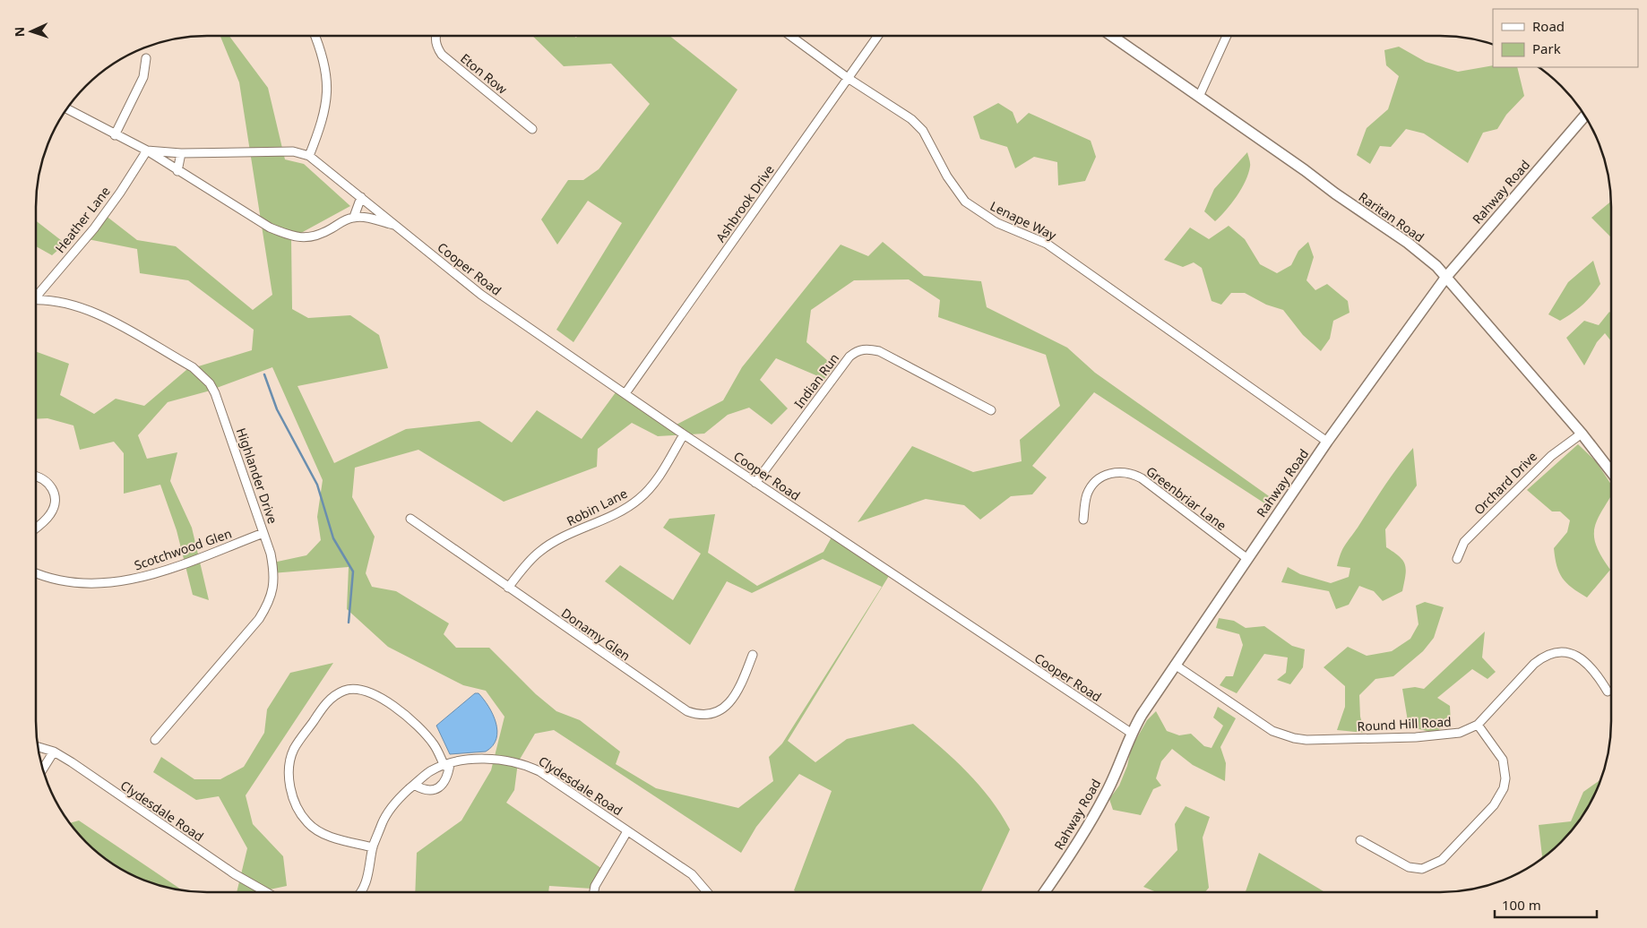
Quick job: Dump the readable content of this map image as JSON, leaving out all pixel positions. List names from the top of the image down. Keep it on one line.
{"streets":{"street":["Eton Row","Rahway Road","Ashbrook Drive","Raritan Road","Heather Lane","Lenape Way","Cooper Road","Indian Run","Highlander Drive","Orchard Drive","Greenbriar Lane","Robin Lane","Scotchwood Glen","Donamy Glen","Round Hill Road","Clydesdale Road"]},"crossings":[["Rahway Road","Raritan Road"],["Rahway Road","Lenape Way"],["Rahway Road","Cooper Road"],["Rahway Road","Greenbriar Lane"],["Rahway Road","Round Hill Road"],["Ashbrook Drive","Lenape Way"],["Ashbrook Drive","Cooper Road"],["Raritan Road","Orchard Drive"],["Heather Lane","Cooper Road"],["Cooper Road","Indian Run"],["Cooper Road","Robin Lane"],["Highlander Drive","Scotchwood Glen"],["Robin Lane","Donamy Glen"]],"legend":["Road","Park"],"scale_bar":"100 m","north":"left"}
